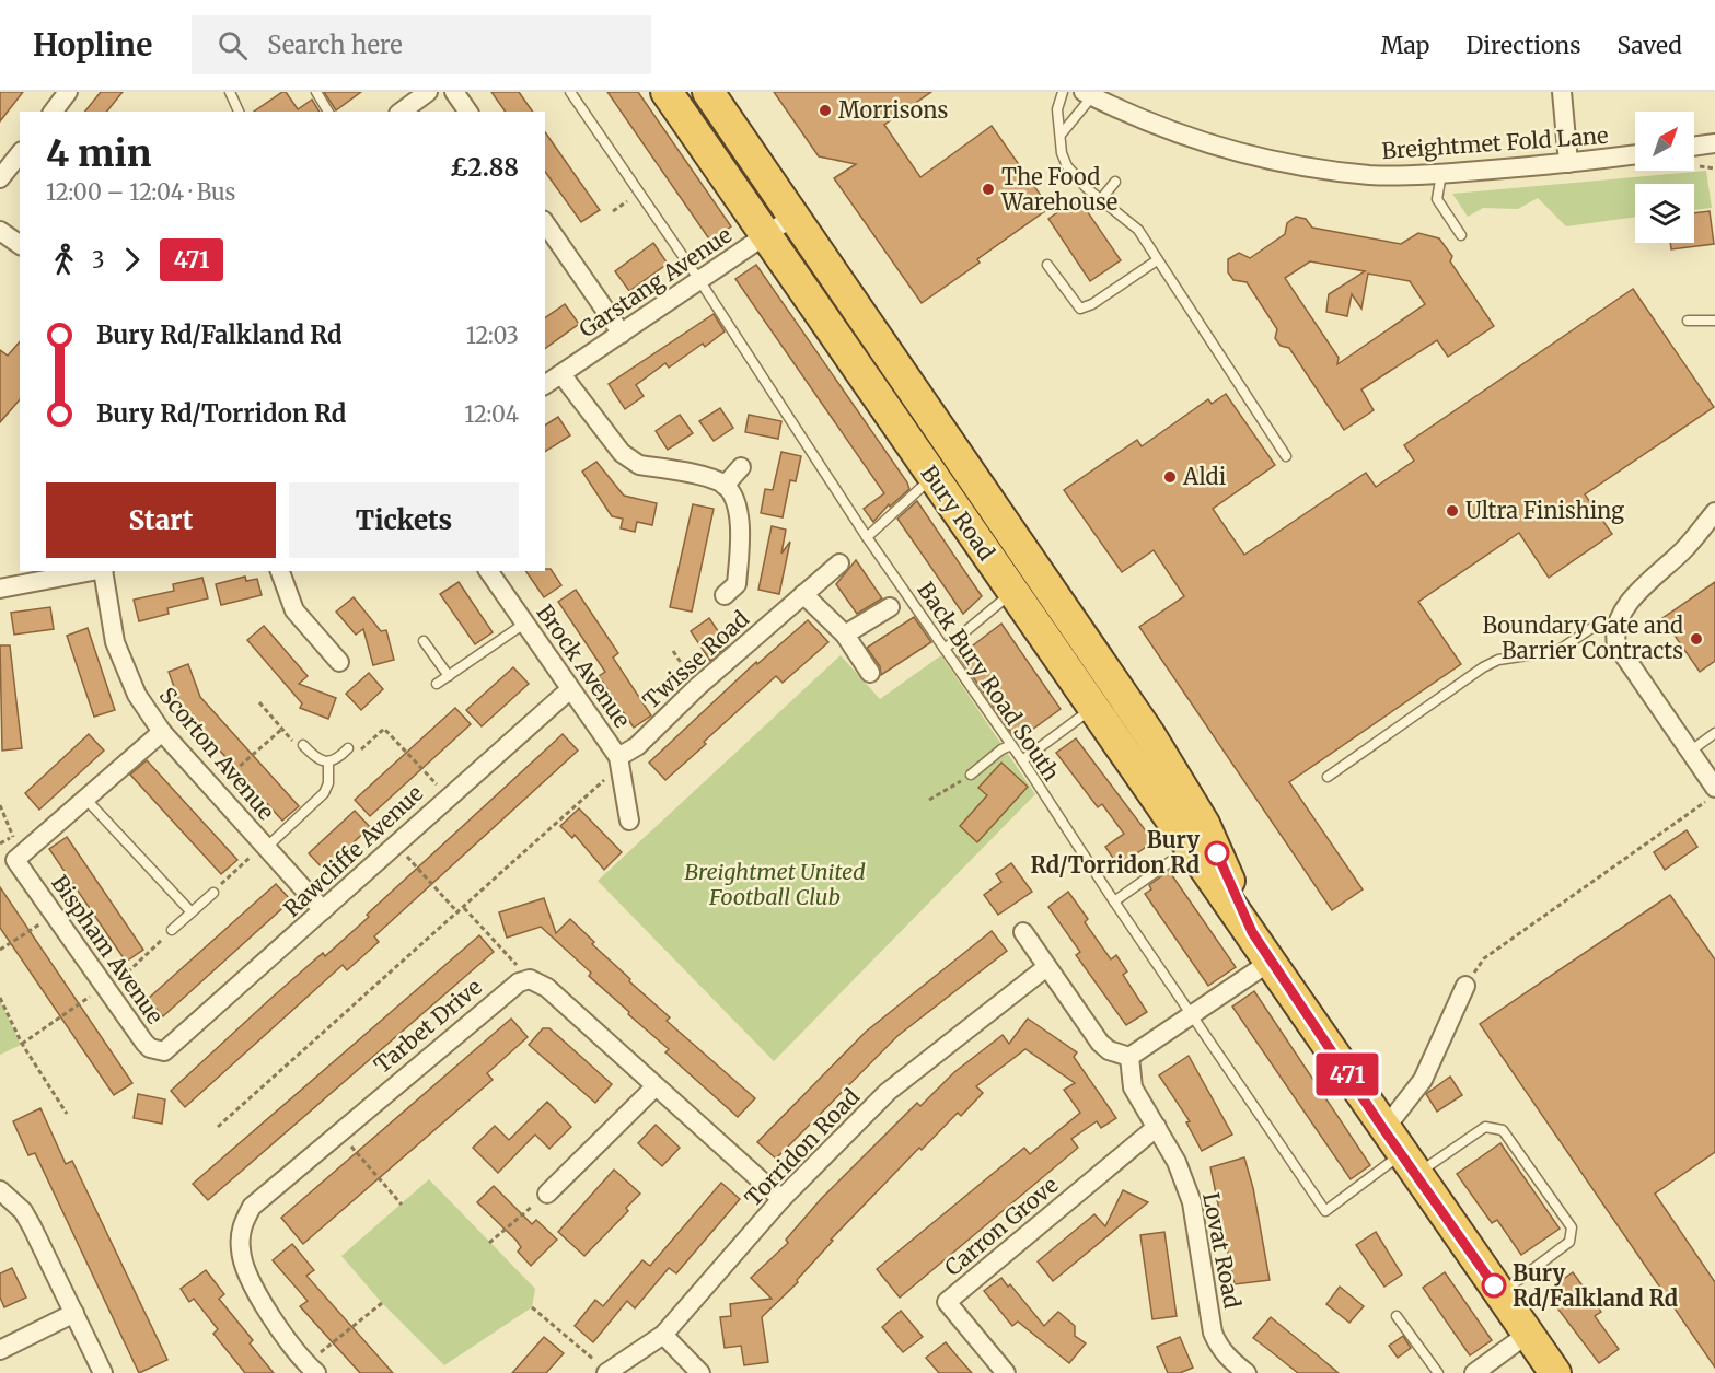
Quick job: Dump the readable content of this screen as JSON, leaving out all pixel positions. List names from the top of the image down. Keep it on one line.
{"streets":{"highway":["Bury Road"],"street":["Breightmet Fold Lane","Garstang Avenue","Twisse Road","Brock Avenue","Scorton Avenue","Rawcliffe Avenue","Bispham Avenue","Tarbet Drive","Torridon Road","Carron Grove","Lovat Road"],"lane":["Back Bury Road South"]},"crossings":[["Garstang Avenue","Bury Road"],["Garstang Avenue","Back Bury Road South"],["Bury Road","Back Bury Road South"],["Twisse Road","Brock Avenue"],["Brock Avenue","Rawcliffe Avenue"],["Scorton Avenue","Rawcliffe Avenue"],["Rawcliffe Avenue","Bispham Avenue"],["Carron Grove","Lovat Road"]],"parks":["Breightmet United Football Club"],"places":["Morrisons","The Food Warehouse","Aldi","Ultra Finishing","Boundary Gate and Barrier Contracts","Bury Rd/Torridon Rd","Bury Rd/Falkland Rd"],"lines":["bus line 471"],"north":"top right","page":{"header":"Hopline","search":"Search here","nav":["Map","Directions","Saved"],"on_map":"471","heading":["4 min","12:00 – 12:04 · Bus","£2.88"],"legs":["3","471"],"list":[{"name":"Bury Rd/Falkland Rd","value":"12:03"},{"name":"Bury Rd/Torridon Rd","value":"12:04"}],"buttons":["Start","Tickets"]}}
